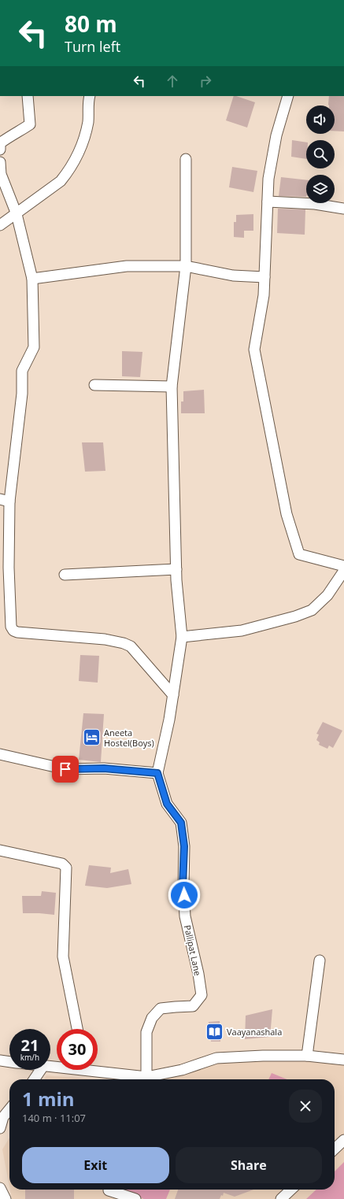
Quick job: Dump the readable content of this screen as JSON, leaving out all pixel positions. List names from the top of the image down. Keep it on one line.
{"streets":{"street":["Pallipat Lane"]},"places":{"hotel":["Aneeta Hostel(Boys)"],"library":["Vaayanashala"]},"page":{"turn":["80 m","Turn left"],"speed":"21 km/h","limit":"30","heading":["1 min","140 m · 11:07"],"buttons":["Exit","Share"]}}
